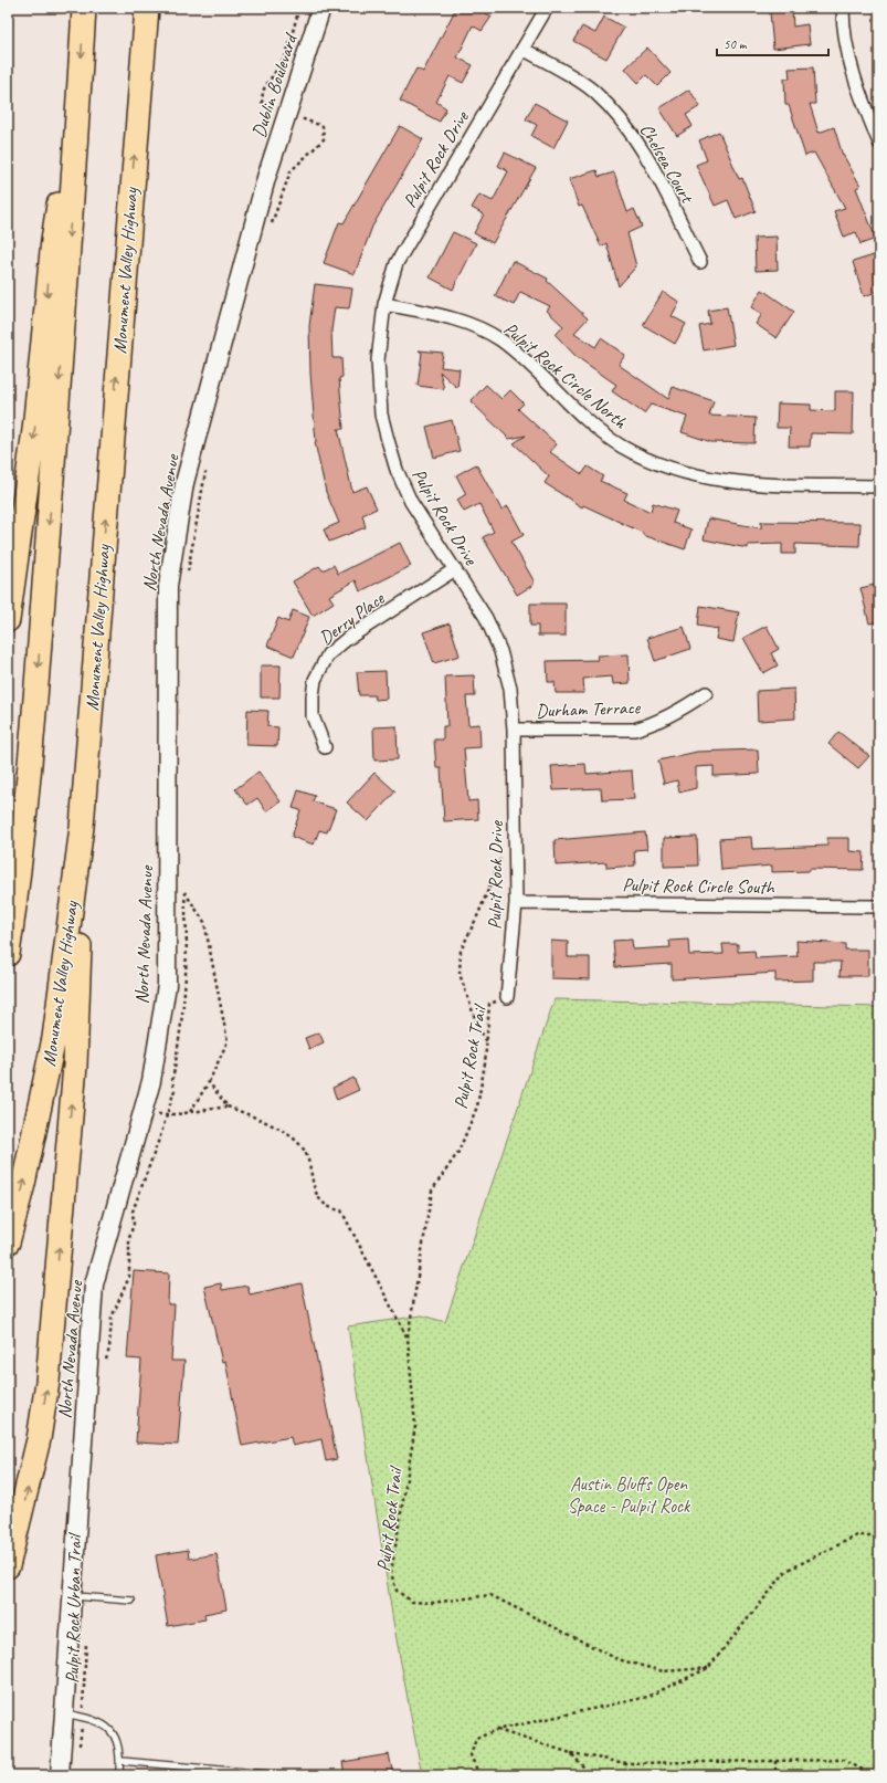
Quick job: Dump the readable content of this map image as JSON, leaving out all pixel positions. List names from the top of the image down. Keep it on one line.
{"streets":{"highway":["Monument Valley Highway"],"main road":["Dublin Boulevard","North Nevada Avenue"],"street":["Pulpit Rock Drive","Chelsea Court","Pulpit Rock Circle North","Derry Place","Durham Terrace","Pulpit Rock Circle South"],"path":["Pulpit Rock Trail","Pulpit Rock Urban Trail"]},"crossings":[["Dublin Boulevard","North Nevada Avenue"],["Pulpit Rock Drive","Chelsea Court"],["Pulpit Rock Drive","Pulpit Rock Circle North"],["Pulpit Rock Drive","Derry Place"],["Pulpit Rock Drive","Durham Terrace"],["Pulpit Rock Drive","Pulpit Rock Circle South"],["Pulpit Rock Drive","Pulpit Rock Trail"]],"parks":["Austin Bluffs Open Space - Pulpit Rock"],"scale_bar":"50 m"}
